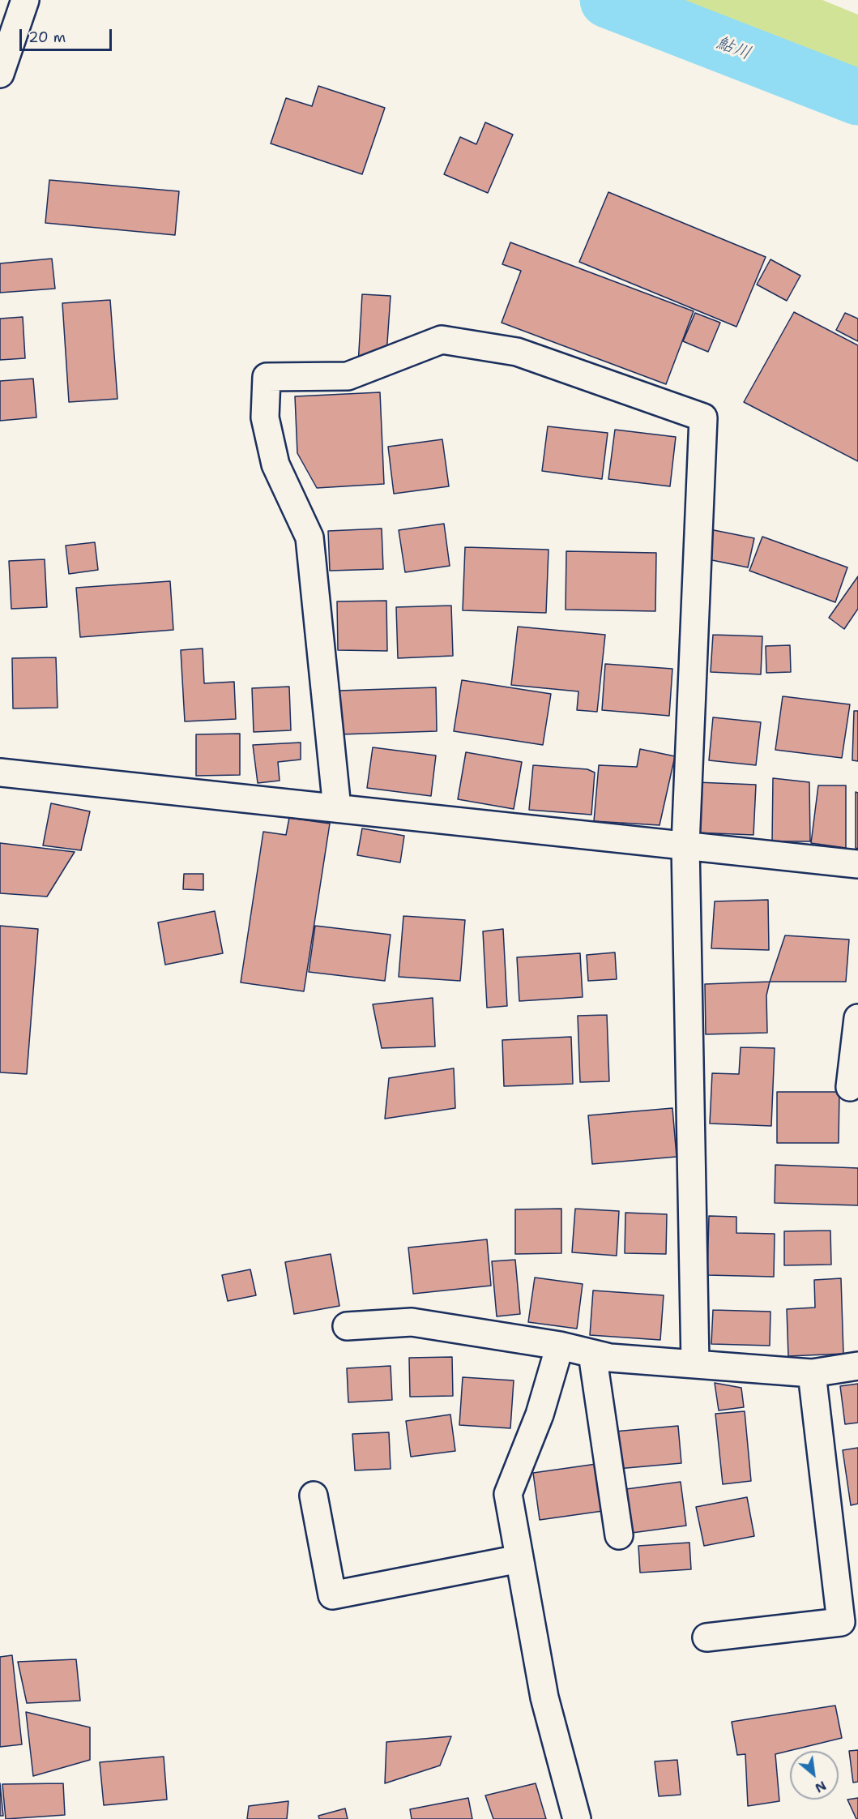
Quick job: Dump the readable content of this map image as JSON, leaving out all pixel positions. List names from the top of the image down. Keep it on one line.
{"water":["鮎川"],"scale_bar":"20 m","north":"bottom right"}
